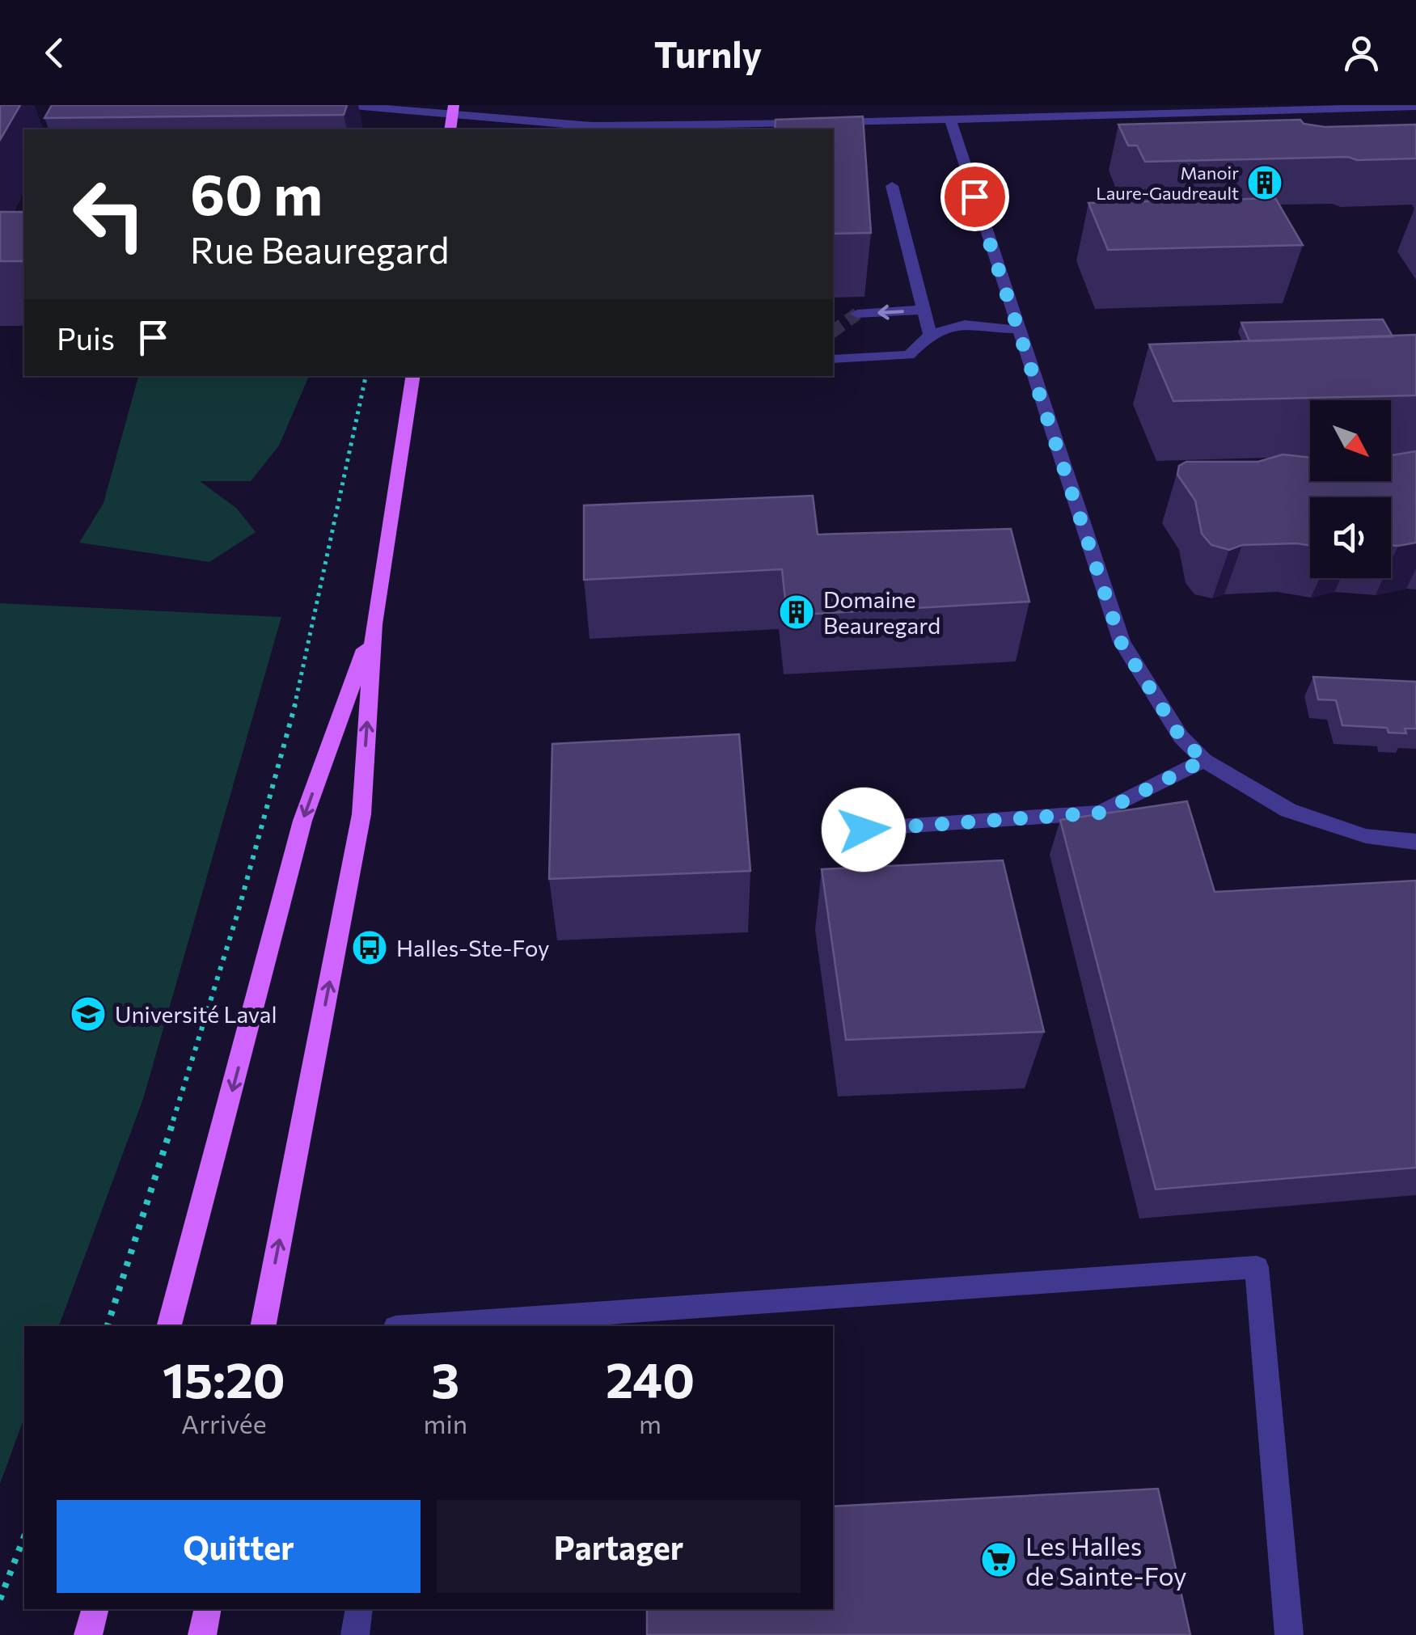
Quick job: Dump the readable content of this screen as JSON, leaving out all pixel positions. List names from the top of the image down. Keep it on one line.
{"places":{"building":["Manoir Laure-Gaudreault","Domaine Beauregard"],"bus stop":["Halles-Ste-Foy"],"school or university":["Université Laval"],"supermarket":["Les Halles de Sainte-Foy"]},"north":"bottom right","page":{"header":"Turnly","turn":["60 m","Rue Beauregard"],"then":"Puis","eta":["15:20","Arrivée","3","min","240","m"],"buttons":["Quitter","Partager"]}}
